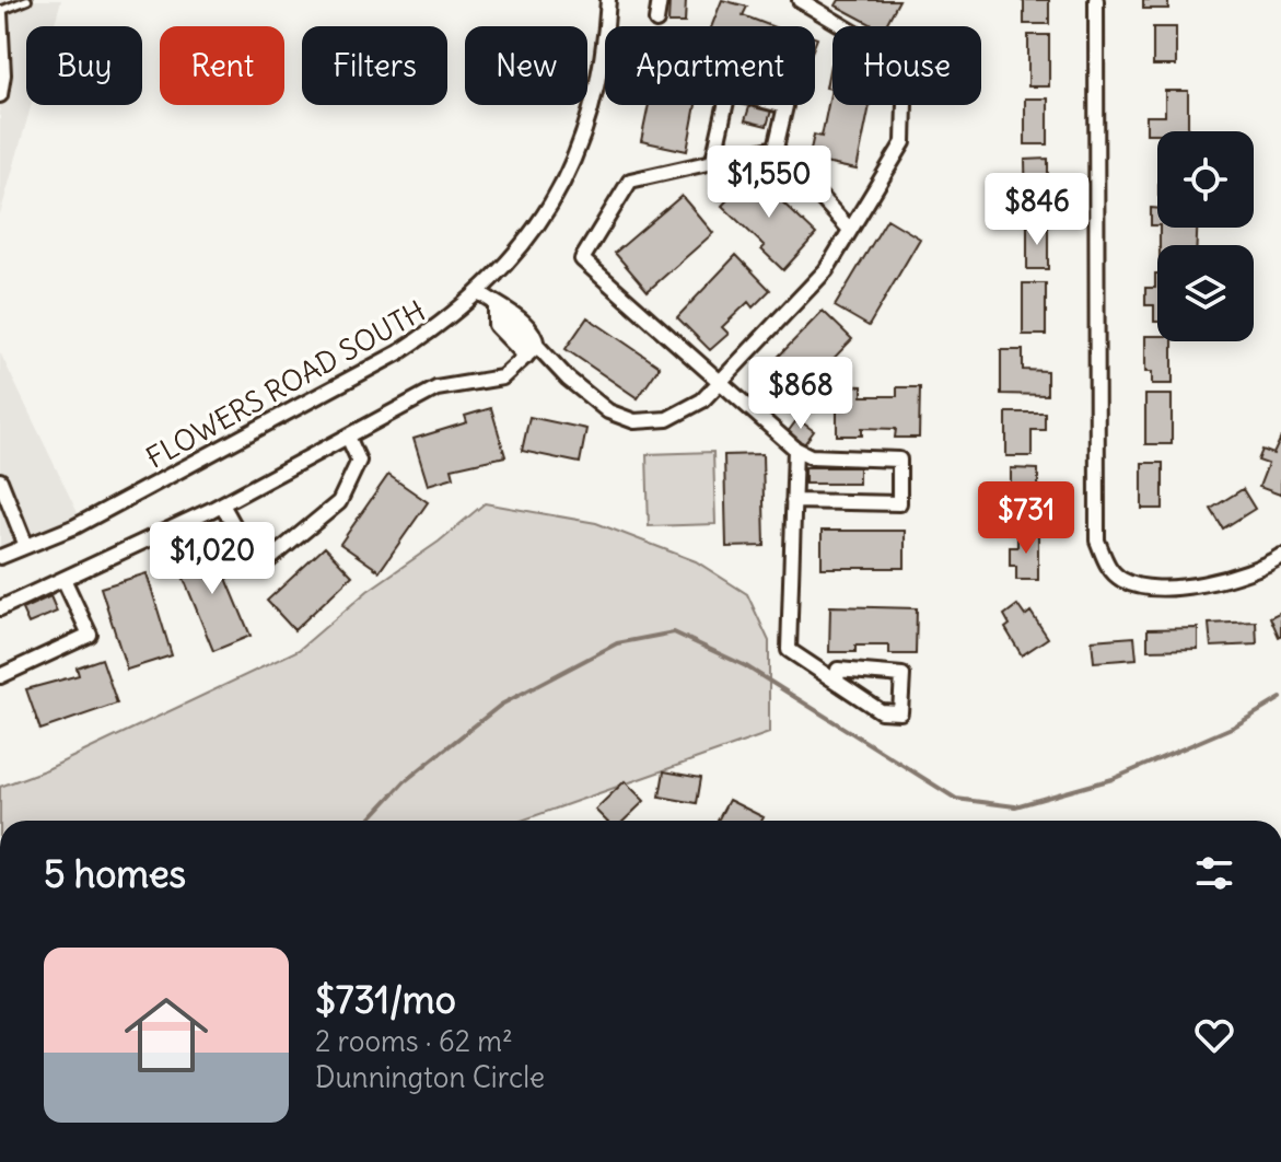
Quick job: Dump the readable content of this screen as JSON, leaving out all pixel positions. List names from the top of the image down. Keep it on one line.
{"streets":{"street":["FLOWERS ROAD SOUTH"]},"page":{"chip":["Buy","Rent","Filters","New","Apartment","House"],"price":["$1,550","$846","$868","$731","$1,020"],"heading":"5 homes","list":[{"name":"$731/mo","note":"2 rooms · 62 m² · Dunnington Circle"}]}}
